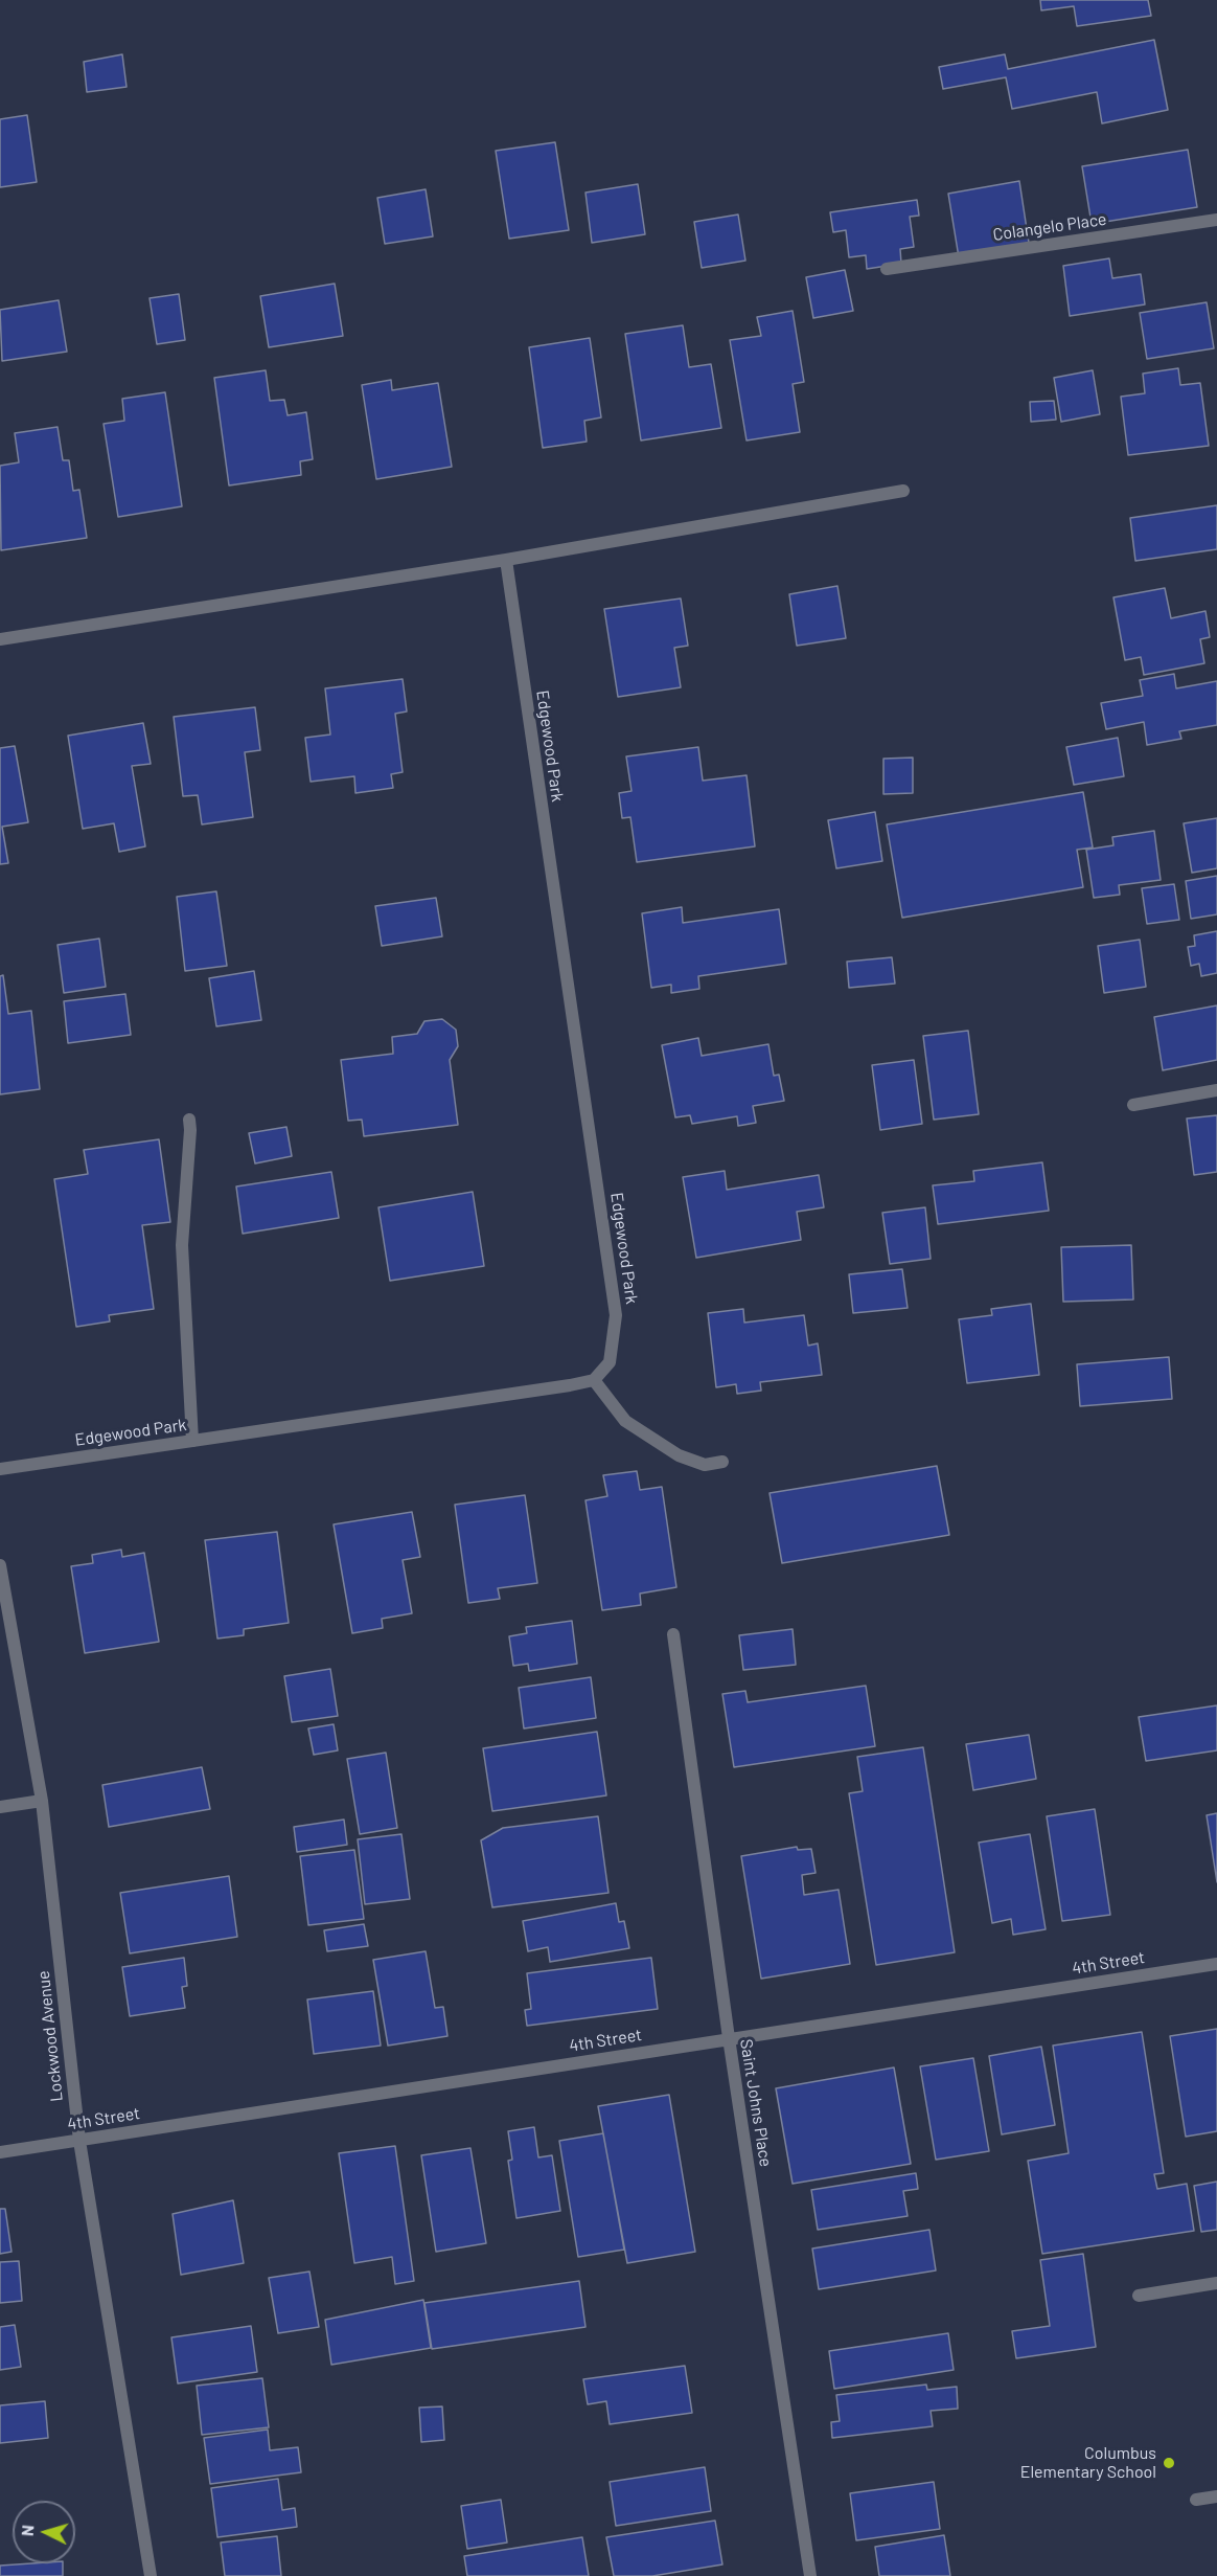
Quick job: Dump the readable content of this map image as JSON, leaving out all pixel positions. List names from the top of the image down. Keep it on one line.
{"streets":{"street":["Colangelo Place","Edgewood Park","4th Street","Lockwood Avenue","Saint Johns Place"]},"crossings":[["4th Street","Lockwood Avenue"],["4th Street","Saint Johns Place"]],"places":["Columbus Elementary School"],"north":"left"}
